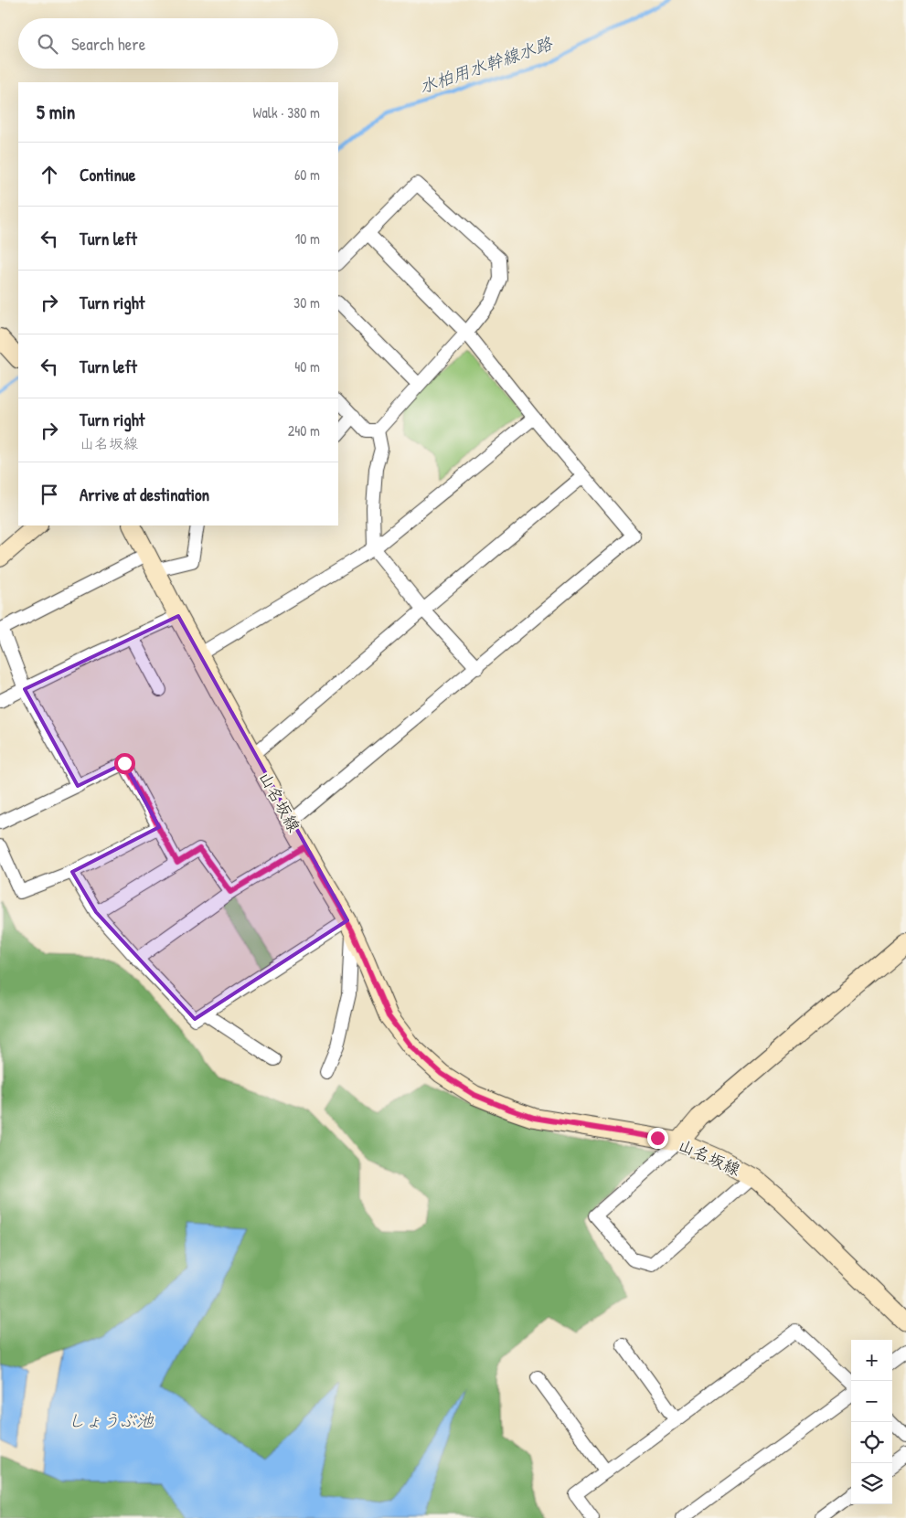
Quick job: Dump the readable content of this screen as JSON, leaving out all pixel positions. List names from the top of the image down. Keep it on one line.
{"streets":{"main road":["山名坂線"]},"water":["水柏用水幹線水路","しょうぶ池"],"page":{"search":"Search here","heading":["5 min","Walk · 380 m"],"list":[["Continue","60 m"],["Turn left","10 m"],["Turn right","30 m"],["Turn left","40 m"],["Turn right","山名坂線","240 m"],"Arrive at destination"],"map_buttons":["+","−"]}}
